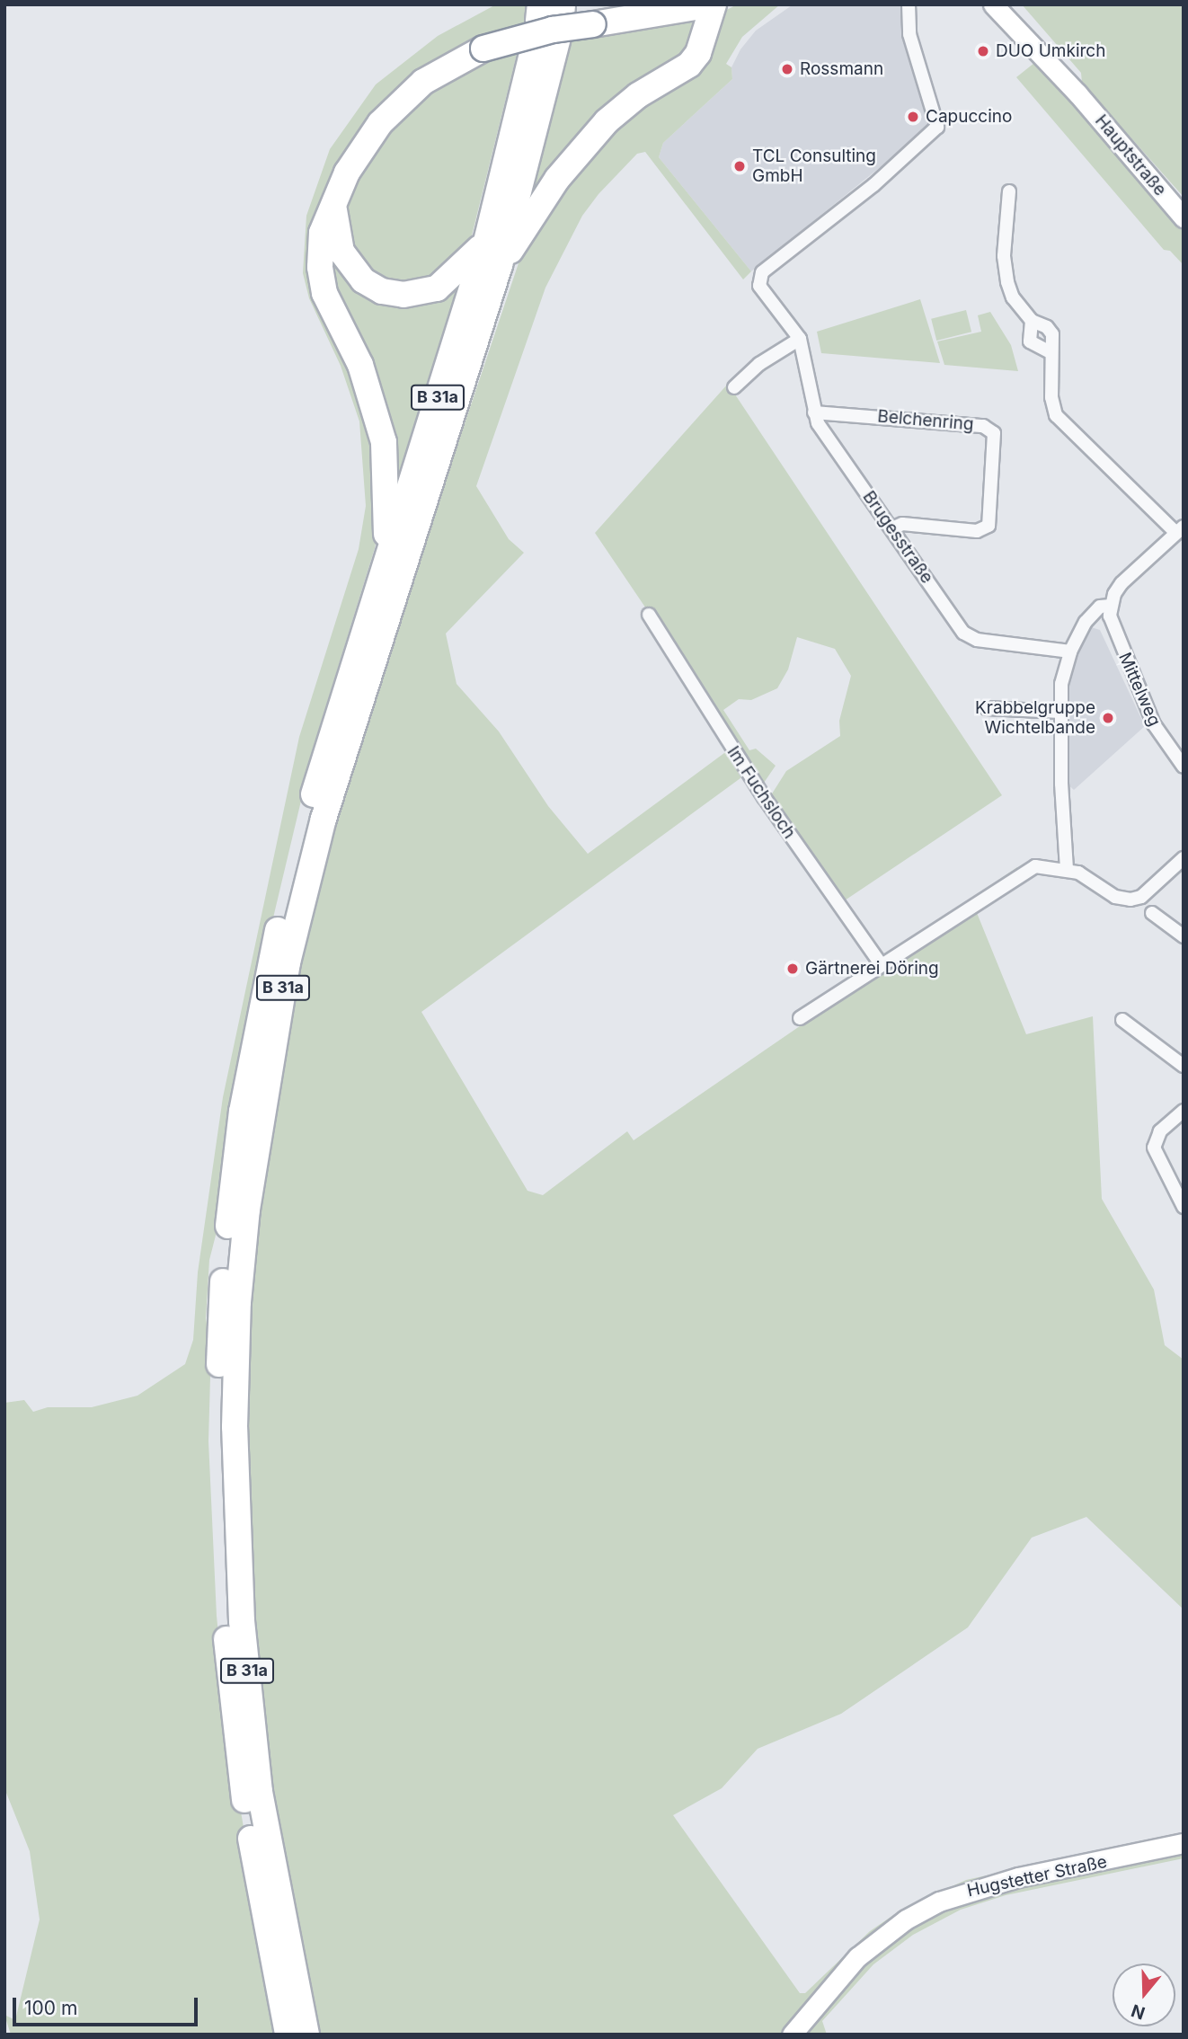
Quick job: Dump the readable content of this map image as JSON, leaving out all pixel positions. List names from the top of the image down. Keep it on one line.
{"streets":{"highway":["B 31a"],"street":["Hauptstraße","Belchenring","Brugesstraße","Mittelweg","Im Fuchsloch","Hugstetter Straße"]},"crossings":[["Belchenring","Brugesstraße"]],"places":["DUO Umkirch","Rossmann","Capuccino","TCL Consulting GmbH","Krabbelgruppe Wichtelbande","Gärtnerei Döring"],"scale_bar":"100 m","north":"bottom"}
